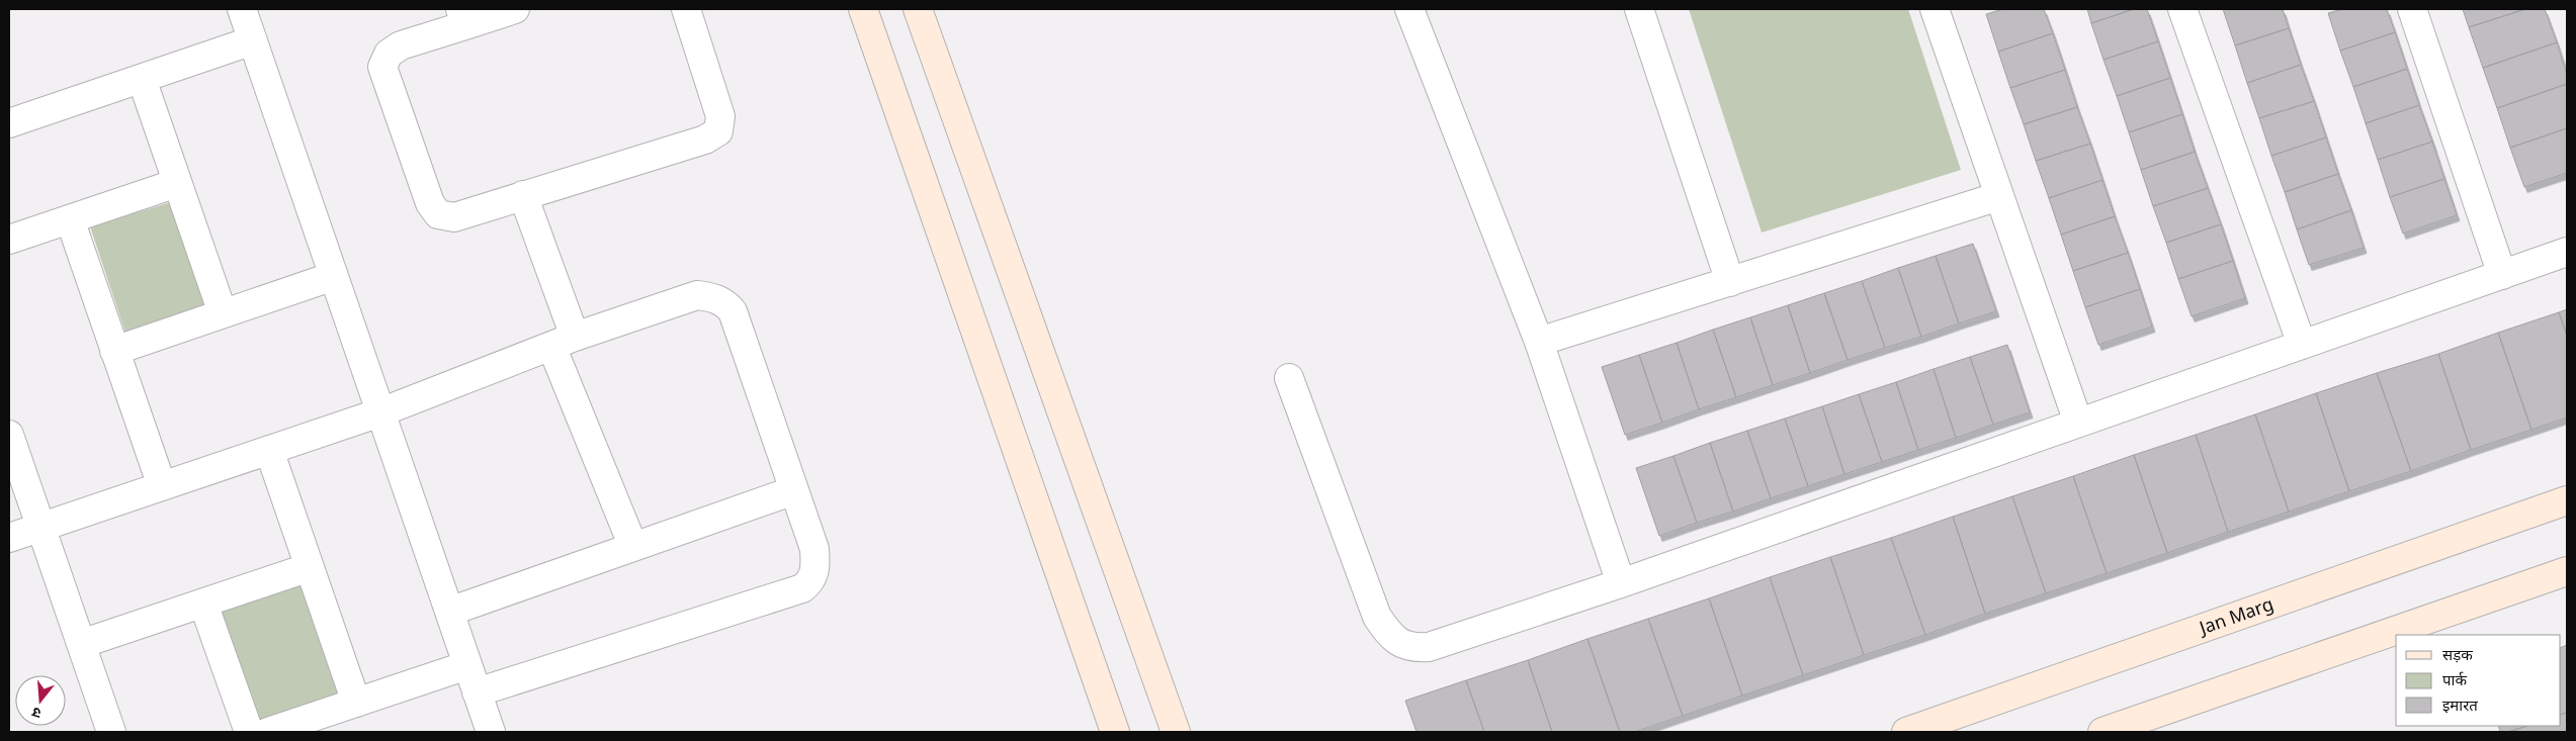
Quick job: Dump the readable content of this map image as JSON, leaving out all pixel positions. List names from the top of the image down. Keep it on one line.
{"streets":{"main road":["Jan Marg"]},"legend":["सड़क","पार्क","इमारत"],"north":"bottom"}
